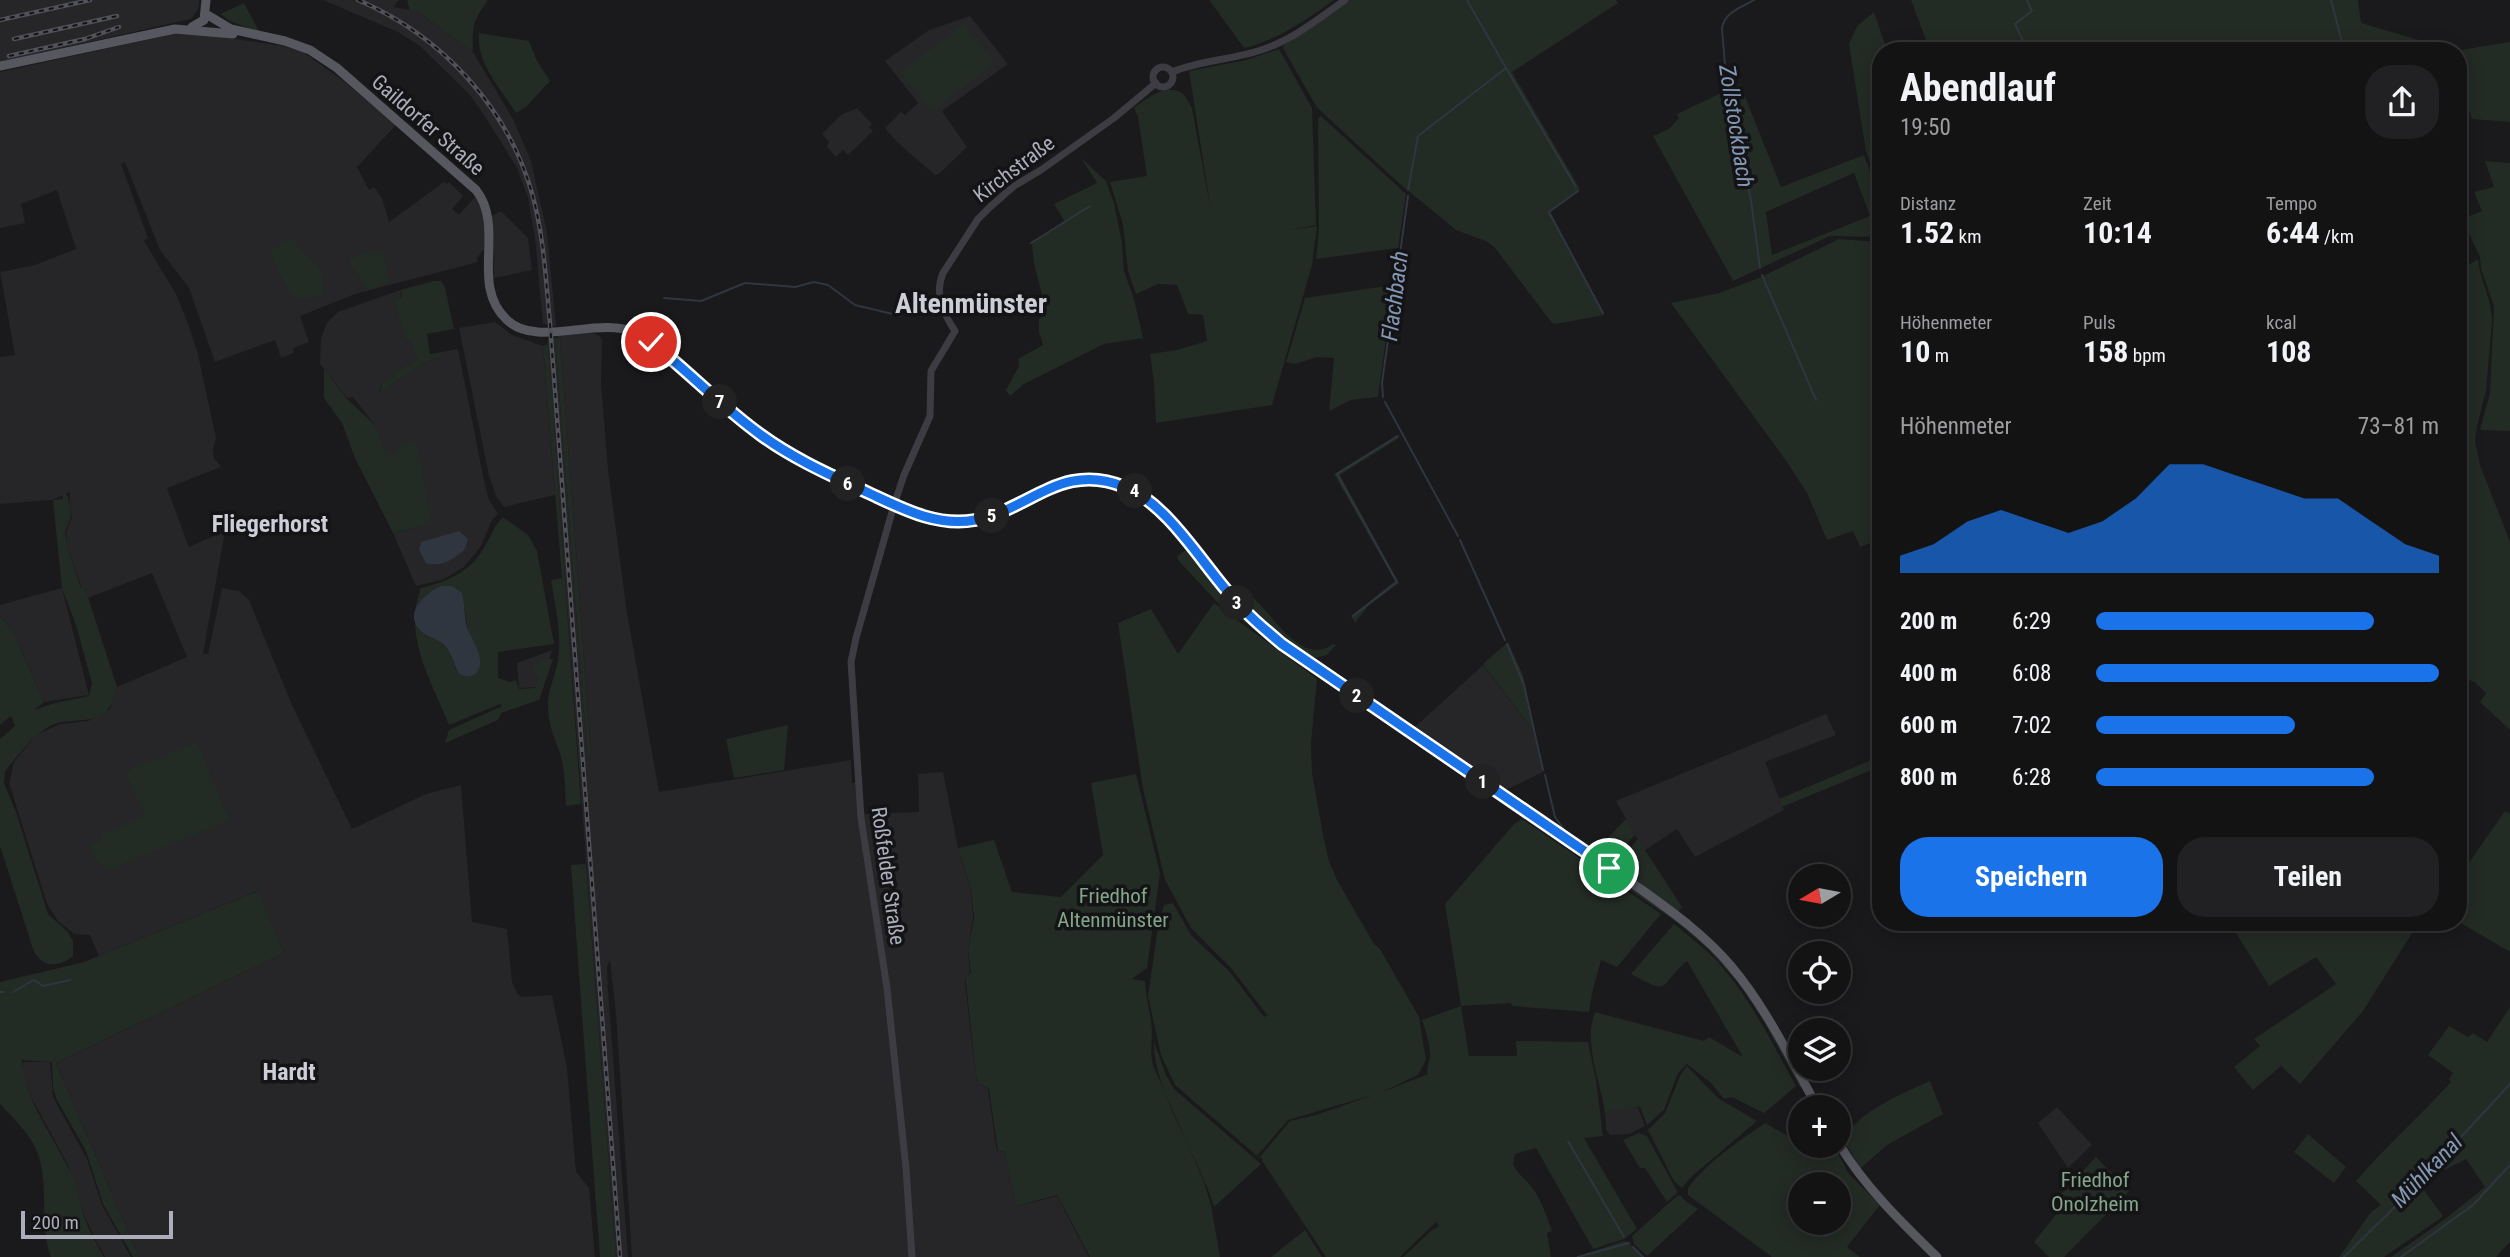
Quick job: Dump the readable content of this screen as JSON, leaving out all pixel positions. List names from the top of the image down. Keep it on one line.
{"streets":{"main road":["Gaildorfer Straße"],"street":["Kirchstraße","Roßfelder Straße"]},"crossings":[["Gaildorfer Straße","Kirchstraße"],["Gaildorfer Straße","Roßfelder Straße"],["Kirchstraße","Roßfelder Straße"]],"districts":["Altenmünster","Fliegerhorst","Hardt"],"water":["Zollstockbach","Flachbach","Mühlkanal"],"parks":["Friedhof Altenmünster","Friedhof Onolzheim"],"scale_bar":"200 m","north":"left","page":{"heading":["Abendlauf","19:50"],"stats":[["Distanz","1.52 km"],["Zeit","10:14"],["Tempo","6:44 /km"],["Höhenmeter","10 m"],["Puls","158 bpm"],["kcal","108"]],"pins":["7","6","4","5","3","2","1"],"chart":["Höhenmeter","73–81 m"],"list":[{"name":"200 m","note":"6:29"},{"name":"400 m","note":"6:08"},{"name":"600 m","note":"7:02"},{"name":"800 m","note":"6:28"}],"buttons":["Speichern","Teilen"],"map_buttons":["+","−"],"scale":"200 m"}}
